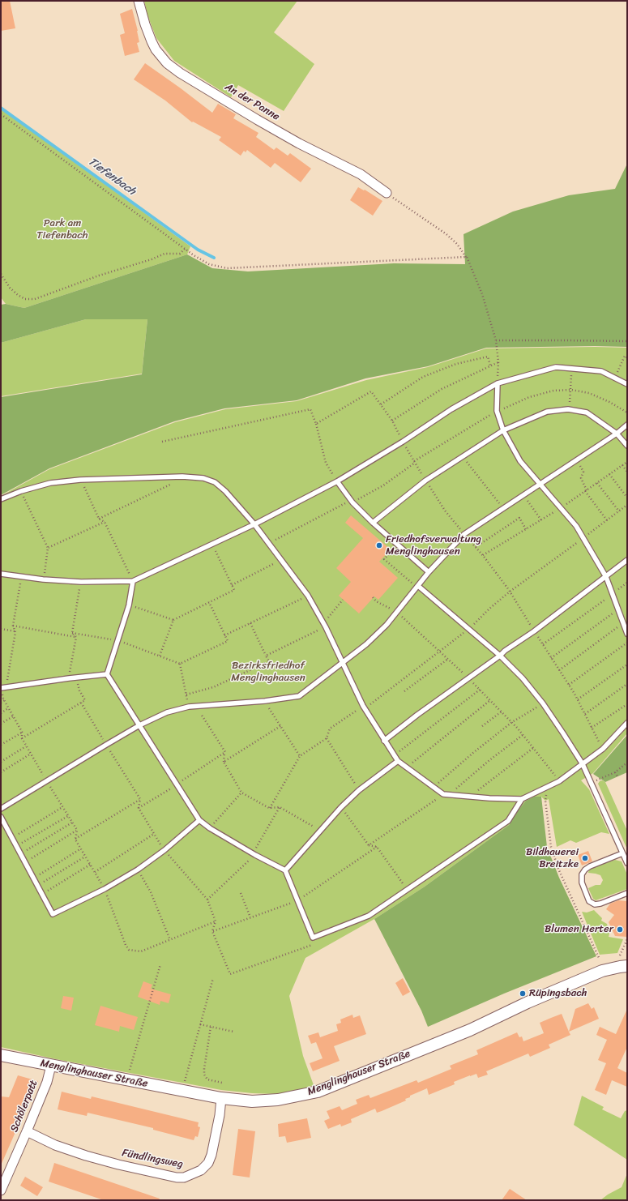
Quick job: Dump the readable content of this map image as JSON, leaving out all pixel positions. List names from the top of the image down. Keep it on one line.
{"streets":{"street":["An der Panne","Menglinghauser Straße","Schölerpatt","Fündlingsweg"]},"crossings":[["Menglinghauser Straße","Schölerpatt"],["Menglinghauser Straße","Fündlingsweg"],["Schölerpatt","Fündlingsweg"]],"water":["Tiefenbach"],"parks":["Park am Tiefenbach","Bezirksfriedhof Menglinghausen"],"places":["Friedhofsverwaltung Menglinghausen","Bildhauerei Breitzke","Blumen Herter","Rüpingsbach"]}
